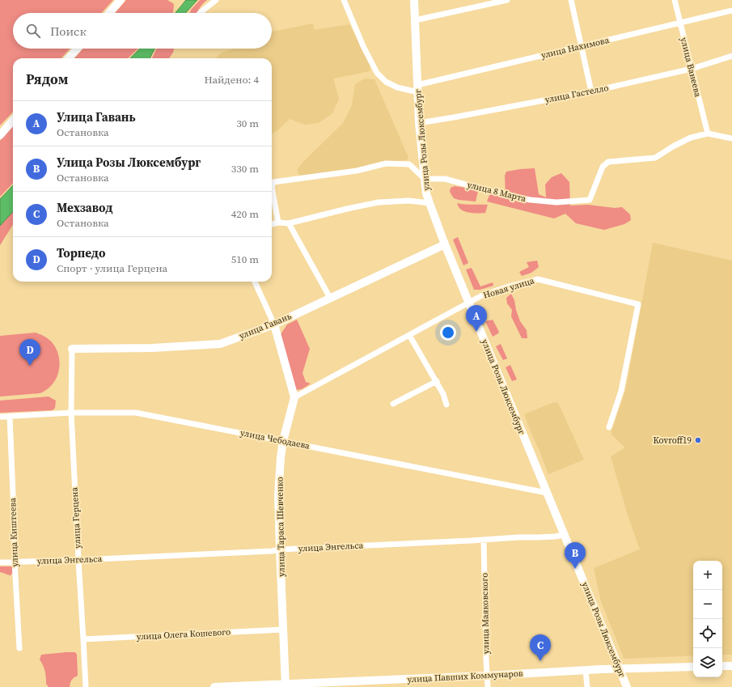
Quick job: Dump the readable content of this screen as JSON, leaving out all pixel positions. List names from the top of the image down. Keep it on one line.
{"streets":{"street":["улица Нахимова","улица Ванеева","улица Гастелло","улица Розы Люксембург","улица 8 Марта","Новая улица","улица Гавань","улица Чебодаева","улица Герцена","улица Тараса Шевченко","улица Киштеева","улица Энгельса","улица Маяковского","улица Олега Кошевого","улица Павших Коммунаров"]},"crossings":[["улица Нахимова","улица Ванеева"],["улица Нахимова","улица Розы Люксембург"],["улица Ванеева","улица Гастелло"],["улица Ванеева","улица 8 Марта"],["улица Гастелло","улица Розы Люксембург"],["улица Розы Люксембург","улица 8 Марта"],["улица Розы Люксембург","Новая улица"],["улица Розы Люксембург","улица Гавань"],["улица Розы Люксембург","улица Чебодаева"],["улица Розы Люксембург","улица Энгельса"],["улица Розы Люксембург","улица Павших Коммунаров"],["Новая улица","улица Тараса Шевченко"],["улица Гавань","улица Герцена"],["улица Чебодаева","улица Герцена"],["улица Чебодаева","улица Тараса Шевченко"],["улица Чебодаева","улица Киштеева"],["улица Герцена","улица Энгельса"],["улица Герцена","улица Олега Кошевого"],["улица Тараса Шевченко","улица Энгельса"],["улица Тараса Шевченко","улица Олега Кошевого"],["улица Тараса Шевченко","улица Павших Коммунаров"],["улица Киштеева","улица Энгельса"],["улица Энгельса","улица Маяковского"],["улица Маяковского","улица Павших Коммунаров"]],"places":["Kovroff19"],"page":{"search":"Поиск","heading":["Рядом","Найдено: 4"],"list":[{"mark":"A","name":"Улица Гавань","note":"Остановка","value":"30 m"},{"mark":"B","name":"Улица Розы Люксембург","note":"Остановка","value":"330 m"},{"mark":"C","name":"Мехзавод","note":"Остановка","value":"420 m"},{"mark":"D","name":"Торпедо","note":"Спорт · улица Герцена","value":"510 m"}],"pins":["A","D","B","C"],"map_buttons":["+","−"]}}
